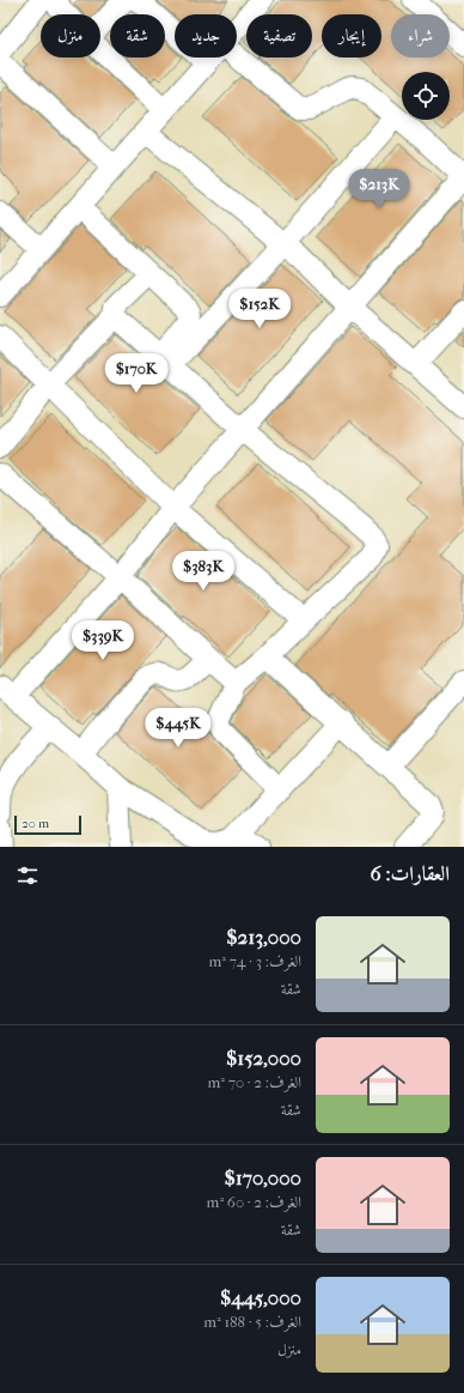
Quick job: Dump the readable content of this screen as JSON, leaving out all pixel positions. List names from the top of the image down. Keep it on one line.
{"scale_bar":"20 m","page":{"chip":["شراء","إيجار","تصفية","جديد","شقة","منزل"],"price":["$213K","$152K","$170K","$383K","$339K","$445K"],"scale":"20 m","heading":"العقارات: 6","list":[{"name":"$213,000","note":"الغرف: 3 · 74 m² · شقة"},{"name":"$152,000","note":"الغرف: 2 · 70 m² · شقة"},{"name":"$170,000","note":"الغرف: 2 · 60 m² · شقة"},{"name":"$445,000","note":"الغرف: 5 · 188 m² · منزل"}]}}
